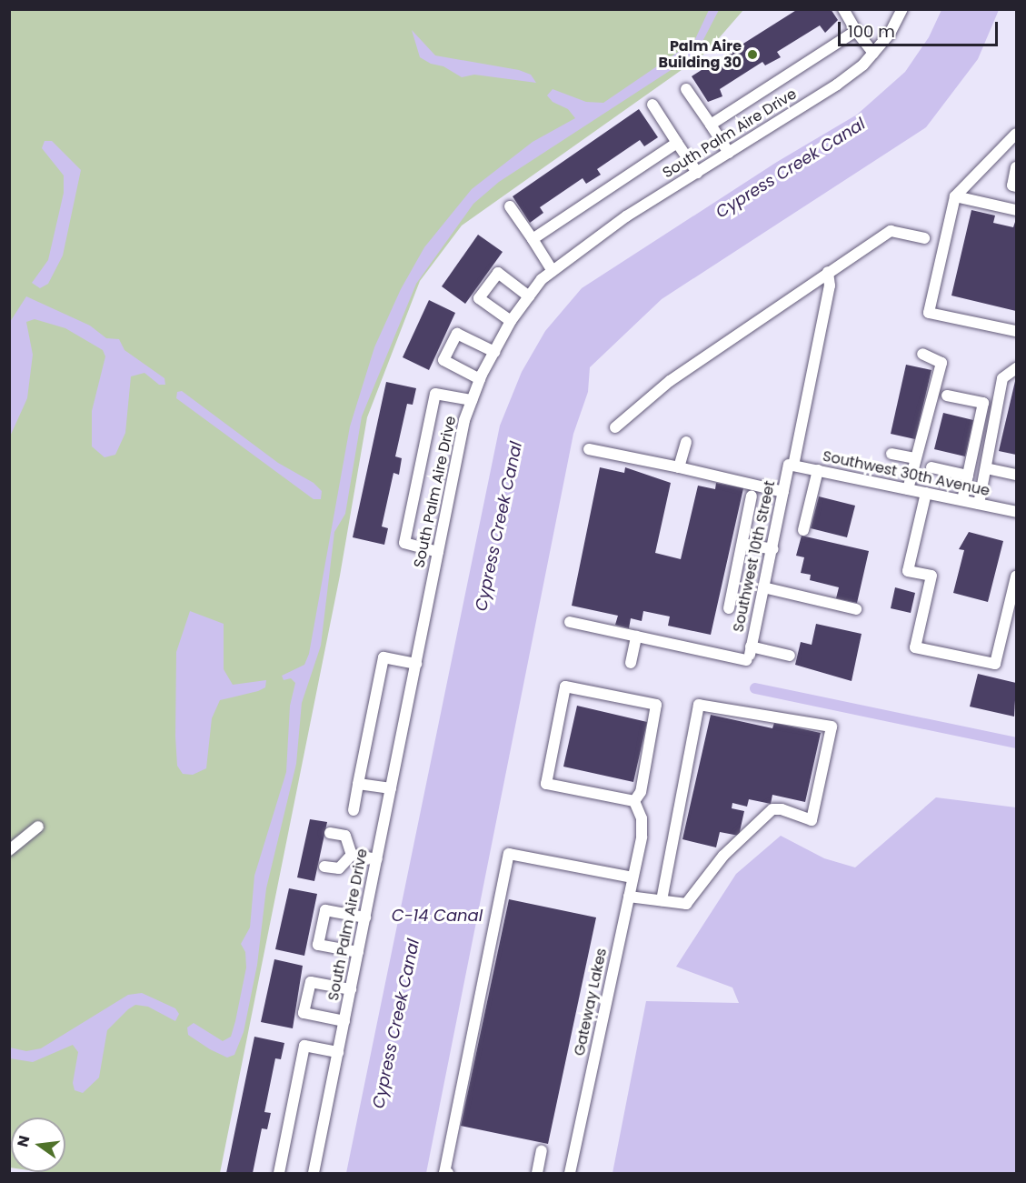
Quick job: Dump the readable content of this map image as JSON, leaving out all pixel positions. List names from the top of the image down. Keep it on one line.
{"streets":{"street":["South Palm Aire Drive","Southwest 30th Avenue","Southwest 10th Street","Gateway Lakes"]},"crossings":[["Southwest 30th Avenue","Southwest 10th Street"]],"water":["Cypress Creek Canal","C-14 Canal"],"places":["Palm Aire Building 30"],"scale_bar":"100 m","north":"left"}
